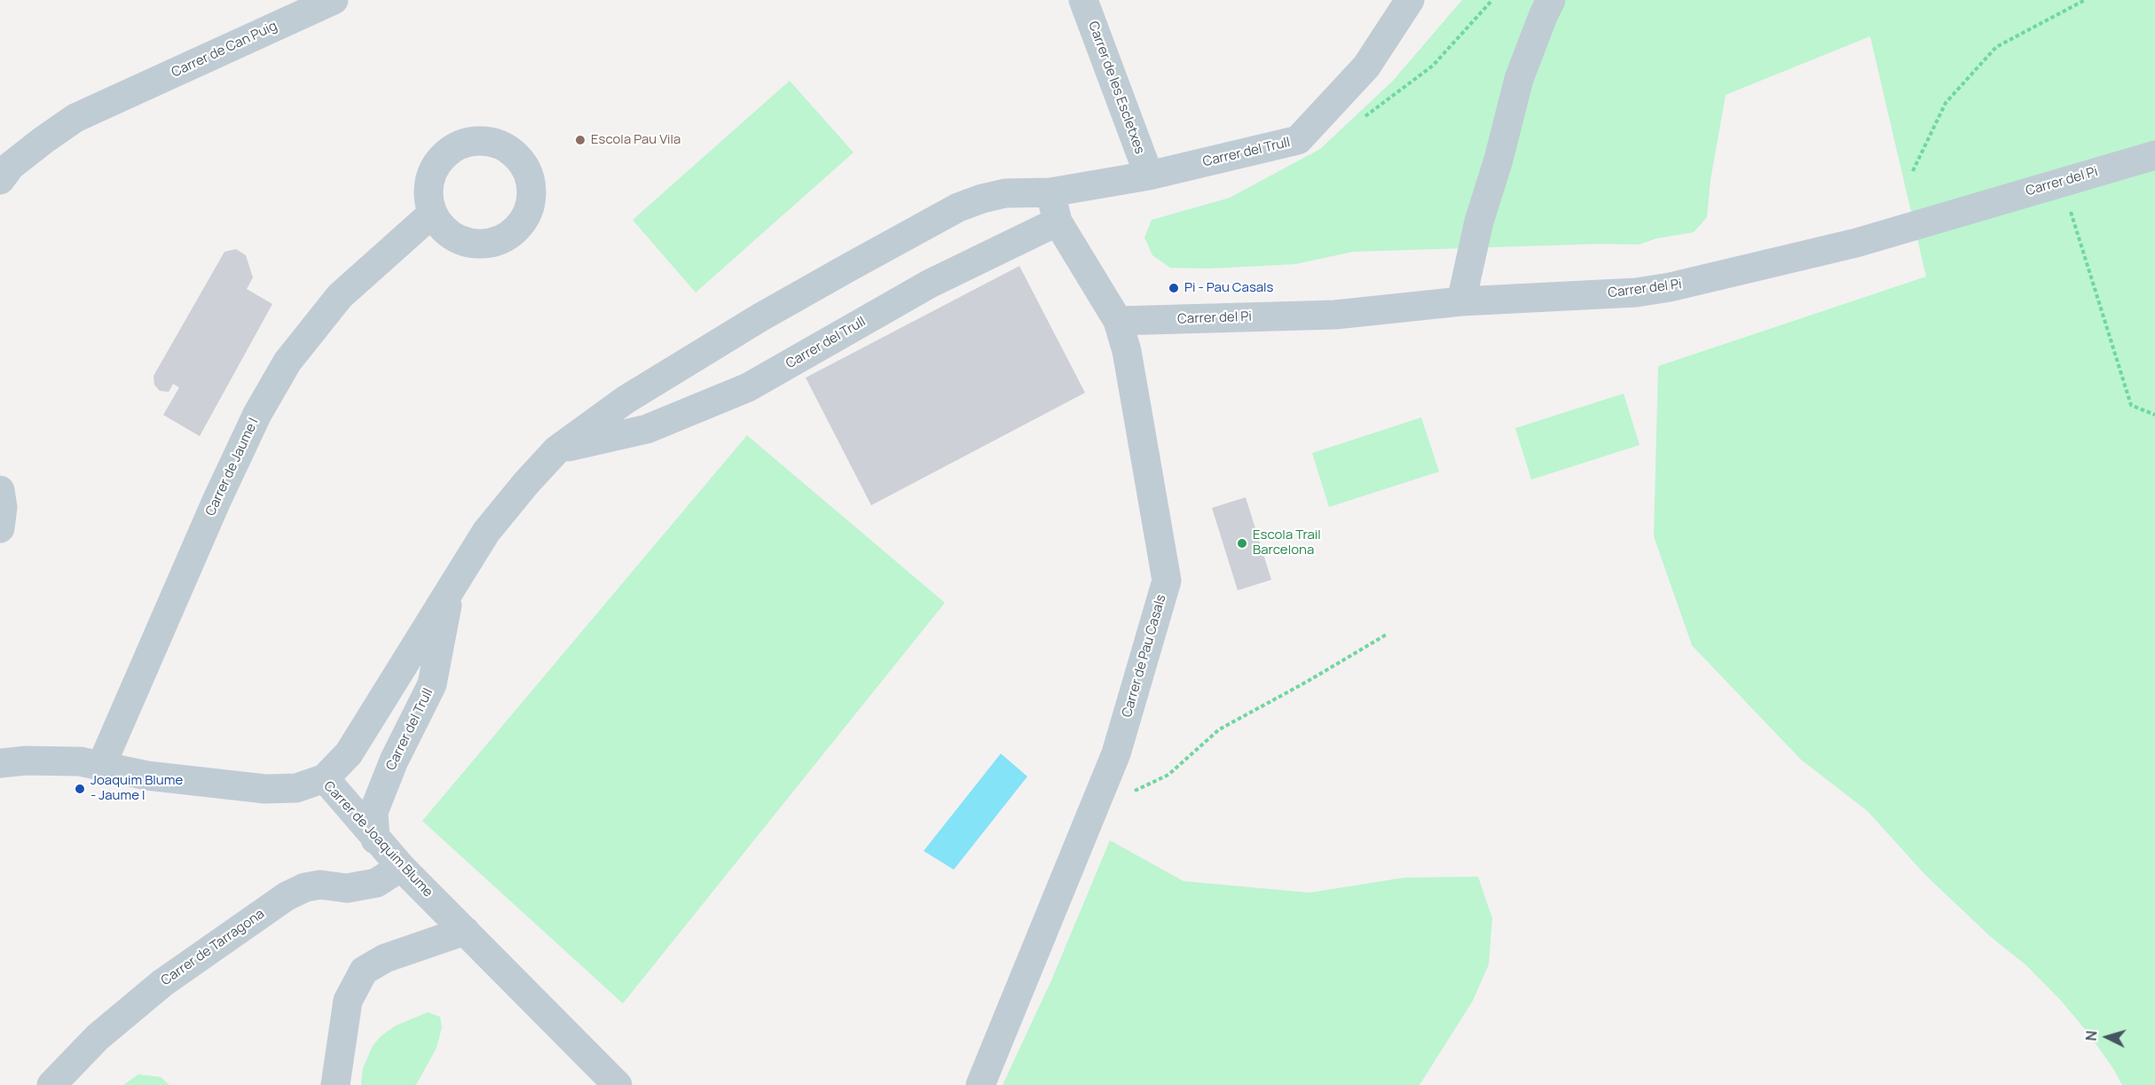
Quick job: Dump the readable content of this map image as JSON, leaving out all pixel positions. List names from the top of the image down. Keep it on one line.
{"streets":{"street":["Carrer de Can Puig","Carrer de les Escletxes","Carrer del Trull","Carrer del Pi","Carrer de Jaume I","Carrer de Pau Casals","Carrer de Joaquim Blume","Carrer de Tarragona"]},"crossings":[["Carrer de les Escletxes","Carrer del Trull"],["Carrer del Trull","Carrer de Pau Casals"],["Carrer del Trull","Carrer de Joaquim Blume"],["Carrer del Pi","Carrer de Pau Casals"],["Carrer de Jaume I","Carrer de Joaquim Blume"],["Carrer de Joaquim Blume","Carrer de Tarragona"]],"places":["Escola Pau Vila","Pi - Pau Casals","Escola Trail Barcelona","Joaquim Blume - Jaume I"],"north":"left"}
